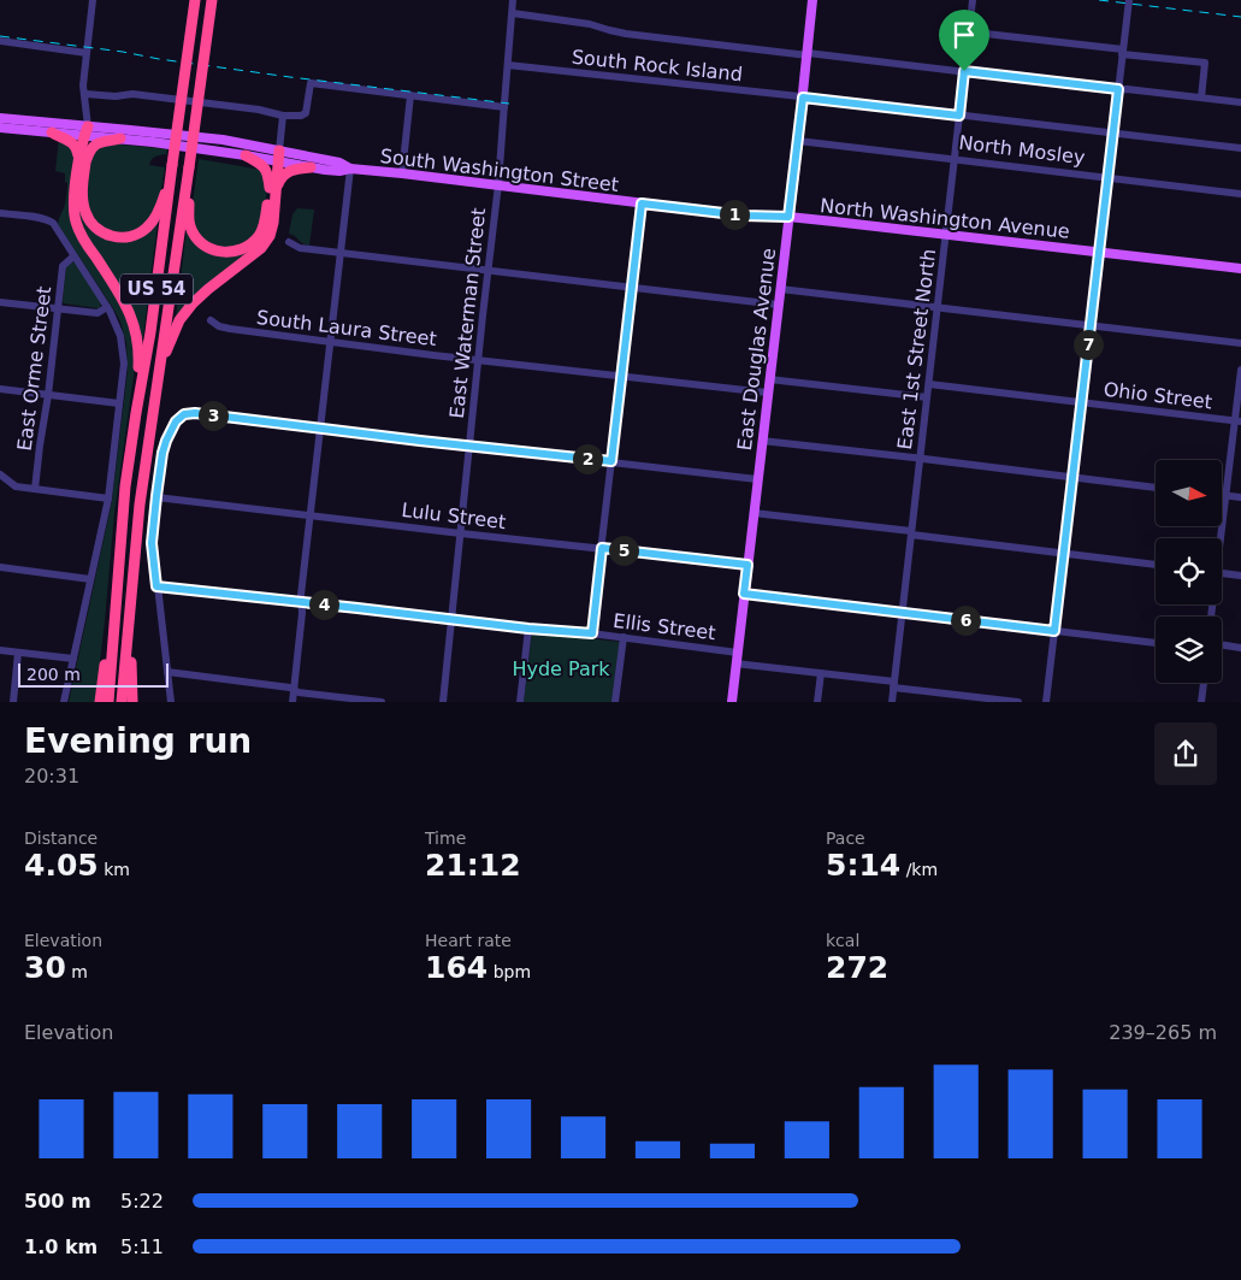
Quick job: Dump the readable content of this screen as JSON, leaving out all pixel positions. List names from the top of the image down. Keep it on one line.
{"streets":{"highway":["US 54"],"main road":["South Washington Street","North Washington Avenue","East Douglas Avenue"],"street":["South Rock Island","North Mosley","East Waterman Street","South Laura Street","East 1st Street North","East Orme Street","Ohio Street","Lulu Street","Ellis Street"]},"crossings":[["South Rock Island","East Waterman Street"],["South Rock Island","East Douglas Avenue"],["South Rock Island","East 1st Street North"],["North Mosley","East Douglas Avenue"],["North Mosley","East 1st Street North"],["South Washington Street","North Washington Avenue"],["South Washington Street","East Waterman Street"],["South Washington Street","East Douglas Avenue"],["North Washington Avenue","East Douglas Avenue"],["North Washington Avenue","East 1st Street North"],["East Waterman Street","South Laura Street"],["East Waterman Street","Lulu Street"],["East Waterman Street","Ellis Street"],["South Laura Street","East Douglas Avenue"],["East Douglas Avenue","Lulu Street"],["East Douglas Avenue","Ellis Street"],["East 1st Street North","Ohio Street"]],"parks":["Hyde Park"],"scale_bar":"200 m","north":"right","page":{"pins":["1","7","3","2","5","4","6"],"scale":"200 m","heading":["Evening run","20:31"],"stats":[["Distance","4.05 km"],["Time","21:12"],["Pace","5:14 /km"],["Elevation","30 m"],["Heart rate","164 bpm"],["kcal","272"]],"chart":["Elevation","239–265 m"],"list":[{"name":"500 m","note":"5:22"},{"name":"1.0 km","note":"5:11"}]}}
